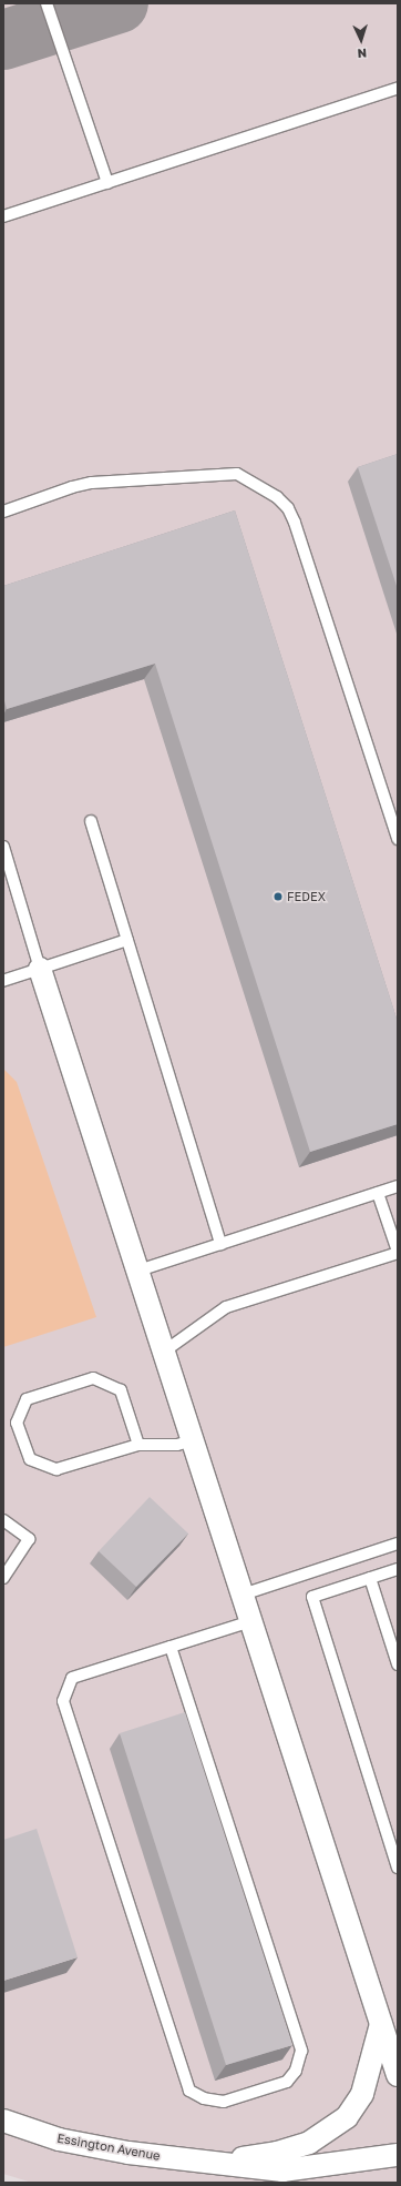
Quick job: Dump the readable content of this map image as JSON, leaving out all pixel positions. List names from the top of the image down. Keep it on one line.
{"streets":{"street":["Essington Avenue"]},"places":["FEDEX"],"north":"bottom"}
